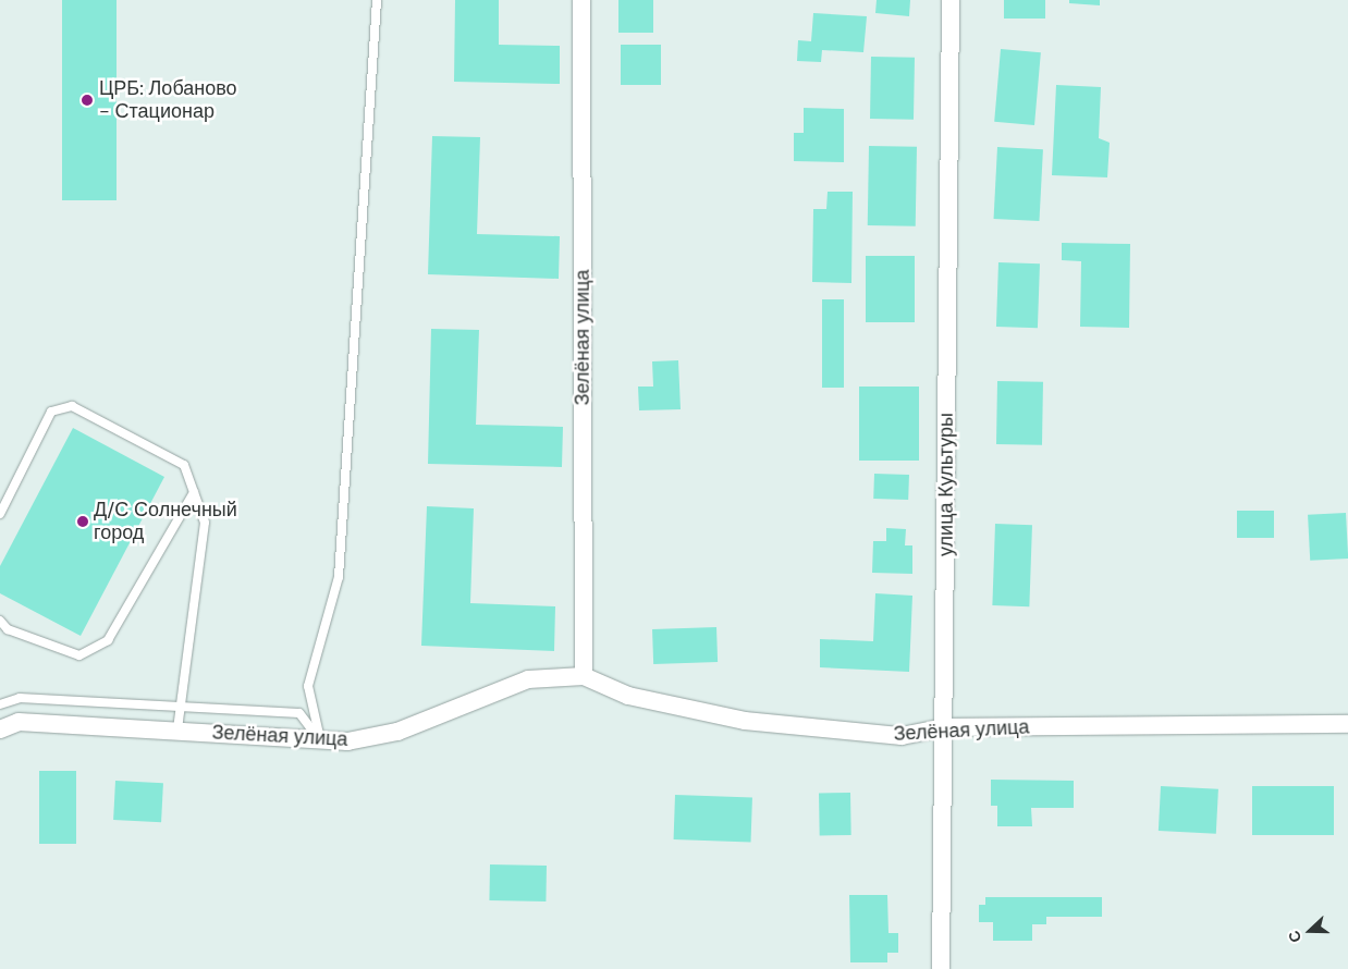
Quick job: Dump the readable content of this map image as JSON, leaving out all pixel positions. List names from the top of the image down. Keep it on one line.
{"streets":{"street":["Зелёная улица","улица Культуры"]},"crossings":[["Зелёная улица","улица Культуры"]],"places":["ЦРБ: Лобаново - Стационар","Д/С Солнечный город"],"north":"left"}
